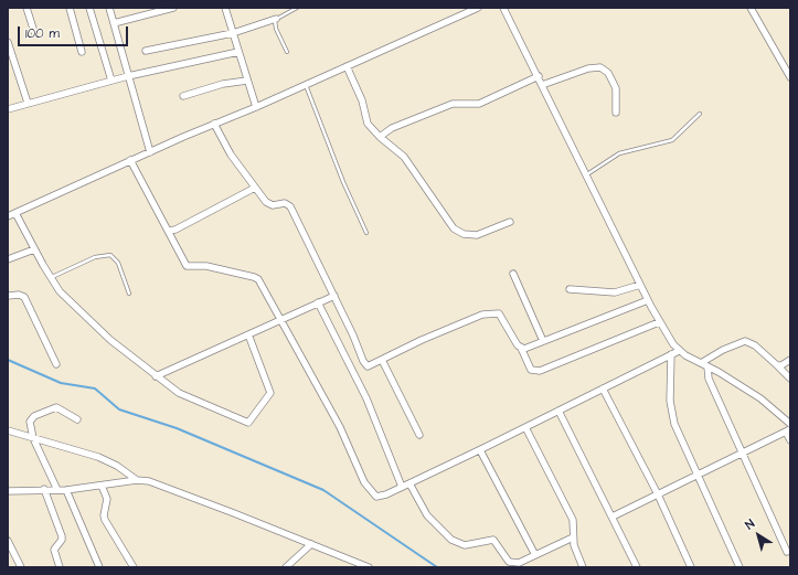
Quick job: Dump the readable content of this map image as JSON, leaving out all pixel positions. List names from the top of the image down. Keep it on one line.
{"scale_bar":"100 m","north":"top left"}
